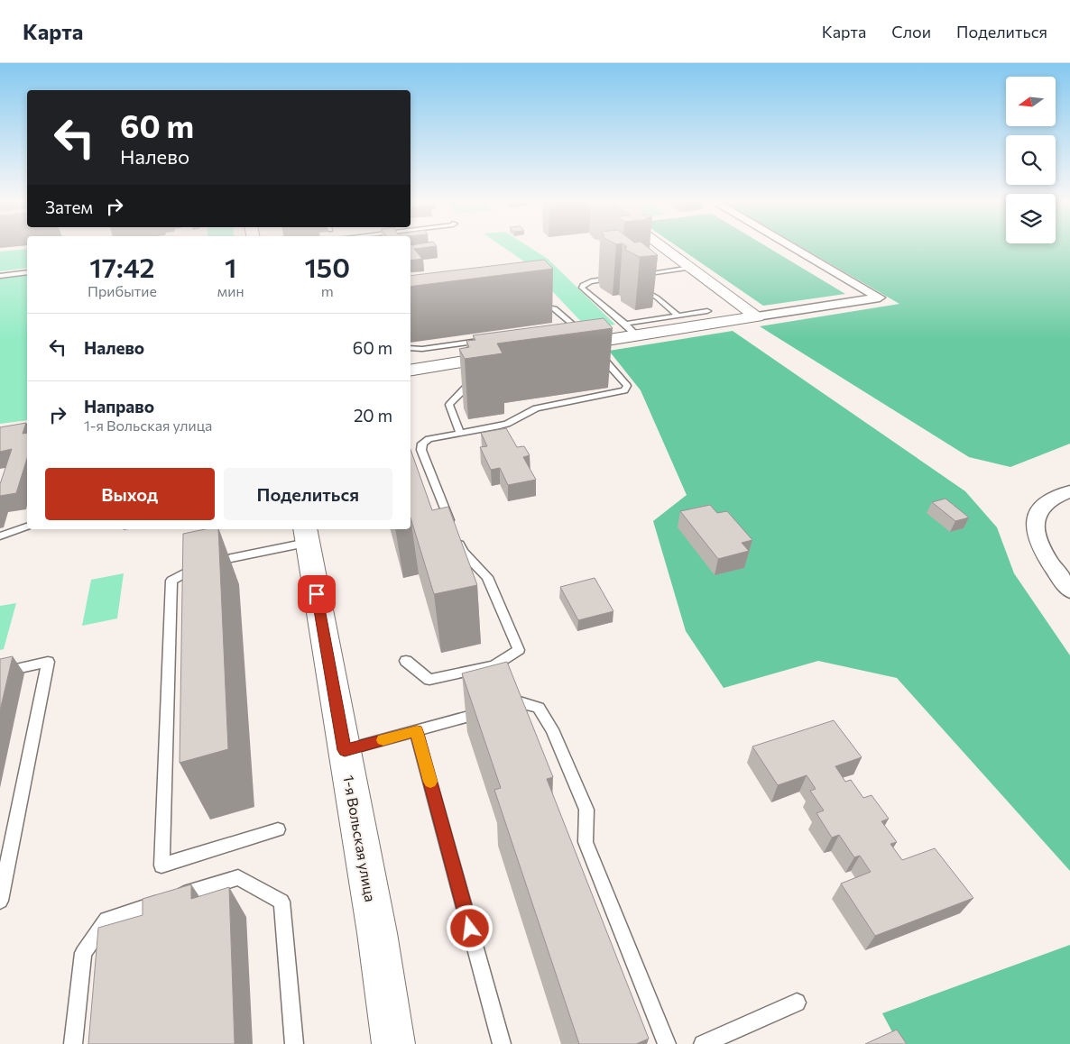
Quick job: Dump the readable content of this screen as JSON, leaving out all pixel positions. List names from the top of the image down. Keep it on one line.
{"streets":{"street":["1-я Вольская улица"]},"north":"left","page":{"header":"Карта","nav":["Карта","Слои","Поделиться"],"turn":["60 m","Налево"],"then":"Затем","eta":["17:42","Прибытие","1","мин","150","m"],"list":[{"name":"Налево","value":"60 m"},{"name":"Направо","note":"1-я Вольская улица","value":"20 m"}],"buttons":["Выход","Поделиться"]}}
